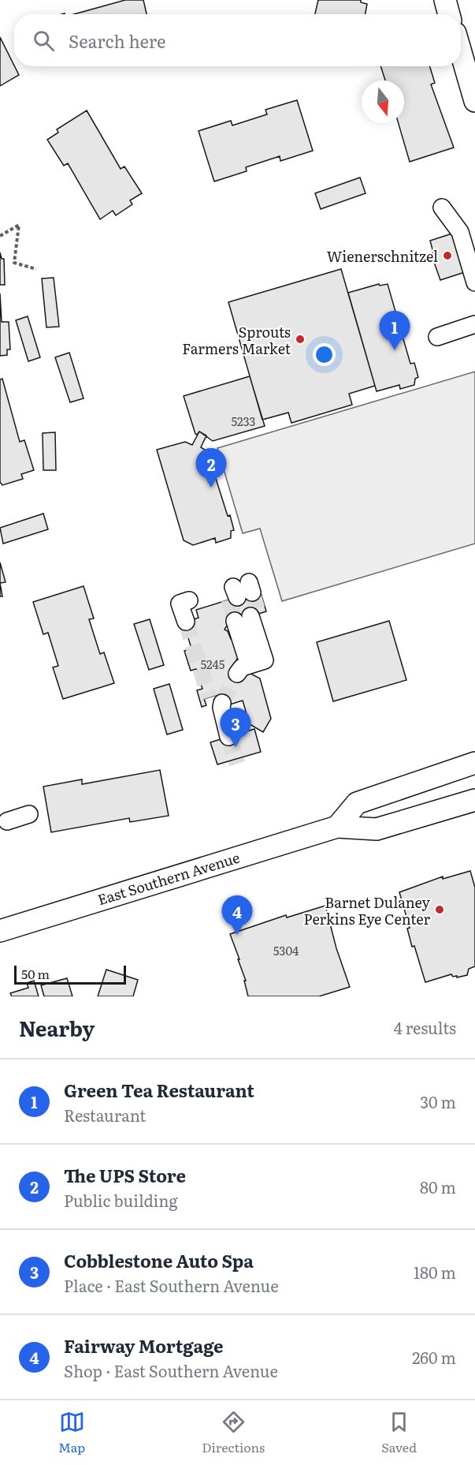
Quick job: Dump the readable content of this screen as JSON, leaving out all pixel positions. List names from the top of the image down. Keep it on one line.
{"streets":{"main road":["East Southern Avenue"]},"places":["Wienerschnitzel","Sprouts Farmers Market","Barnet Dulaney Perkins Eye Center"],"house_numbers":["5233","5245","5304"],"scale_bar":"50 m","north":"bottom","page":{"search":"Search here","pins":["1","2","3","4"],"scale":"50 m","heading":["Nearby","4 results"],"list":[{"mark":"1","name":"Green Tea Restaurant","note":"Restaurant","value":"30 m"},{"mark":"2","name":"The UPS Store","note":"Public building","value":"80 m"},{"mark":"3","name":"Cobblestone Auto Spa","note":"Place · East Southern Avenue","value":"180 m"},{"mark":"4","name":"Fairway Mortgage","note":"Shop · East Southern Avenue","value":"260 m"}],"nav":["Map","Directions","Saved"]}}
